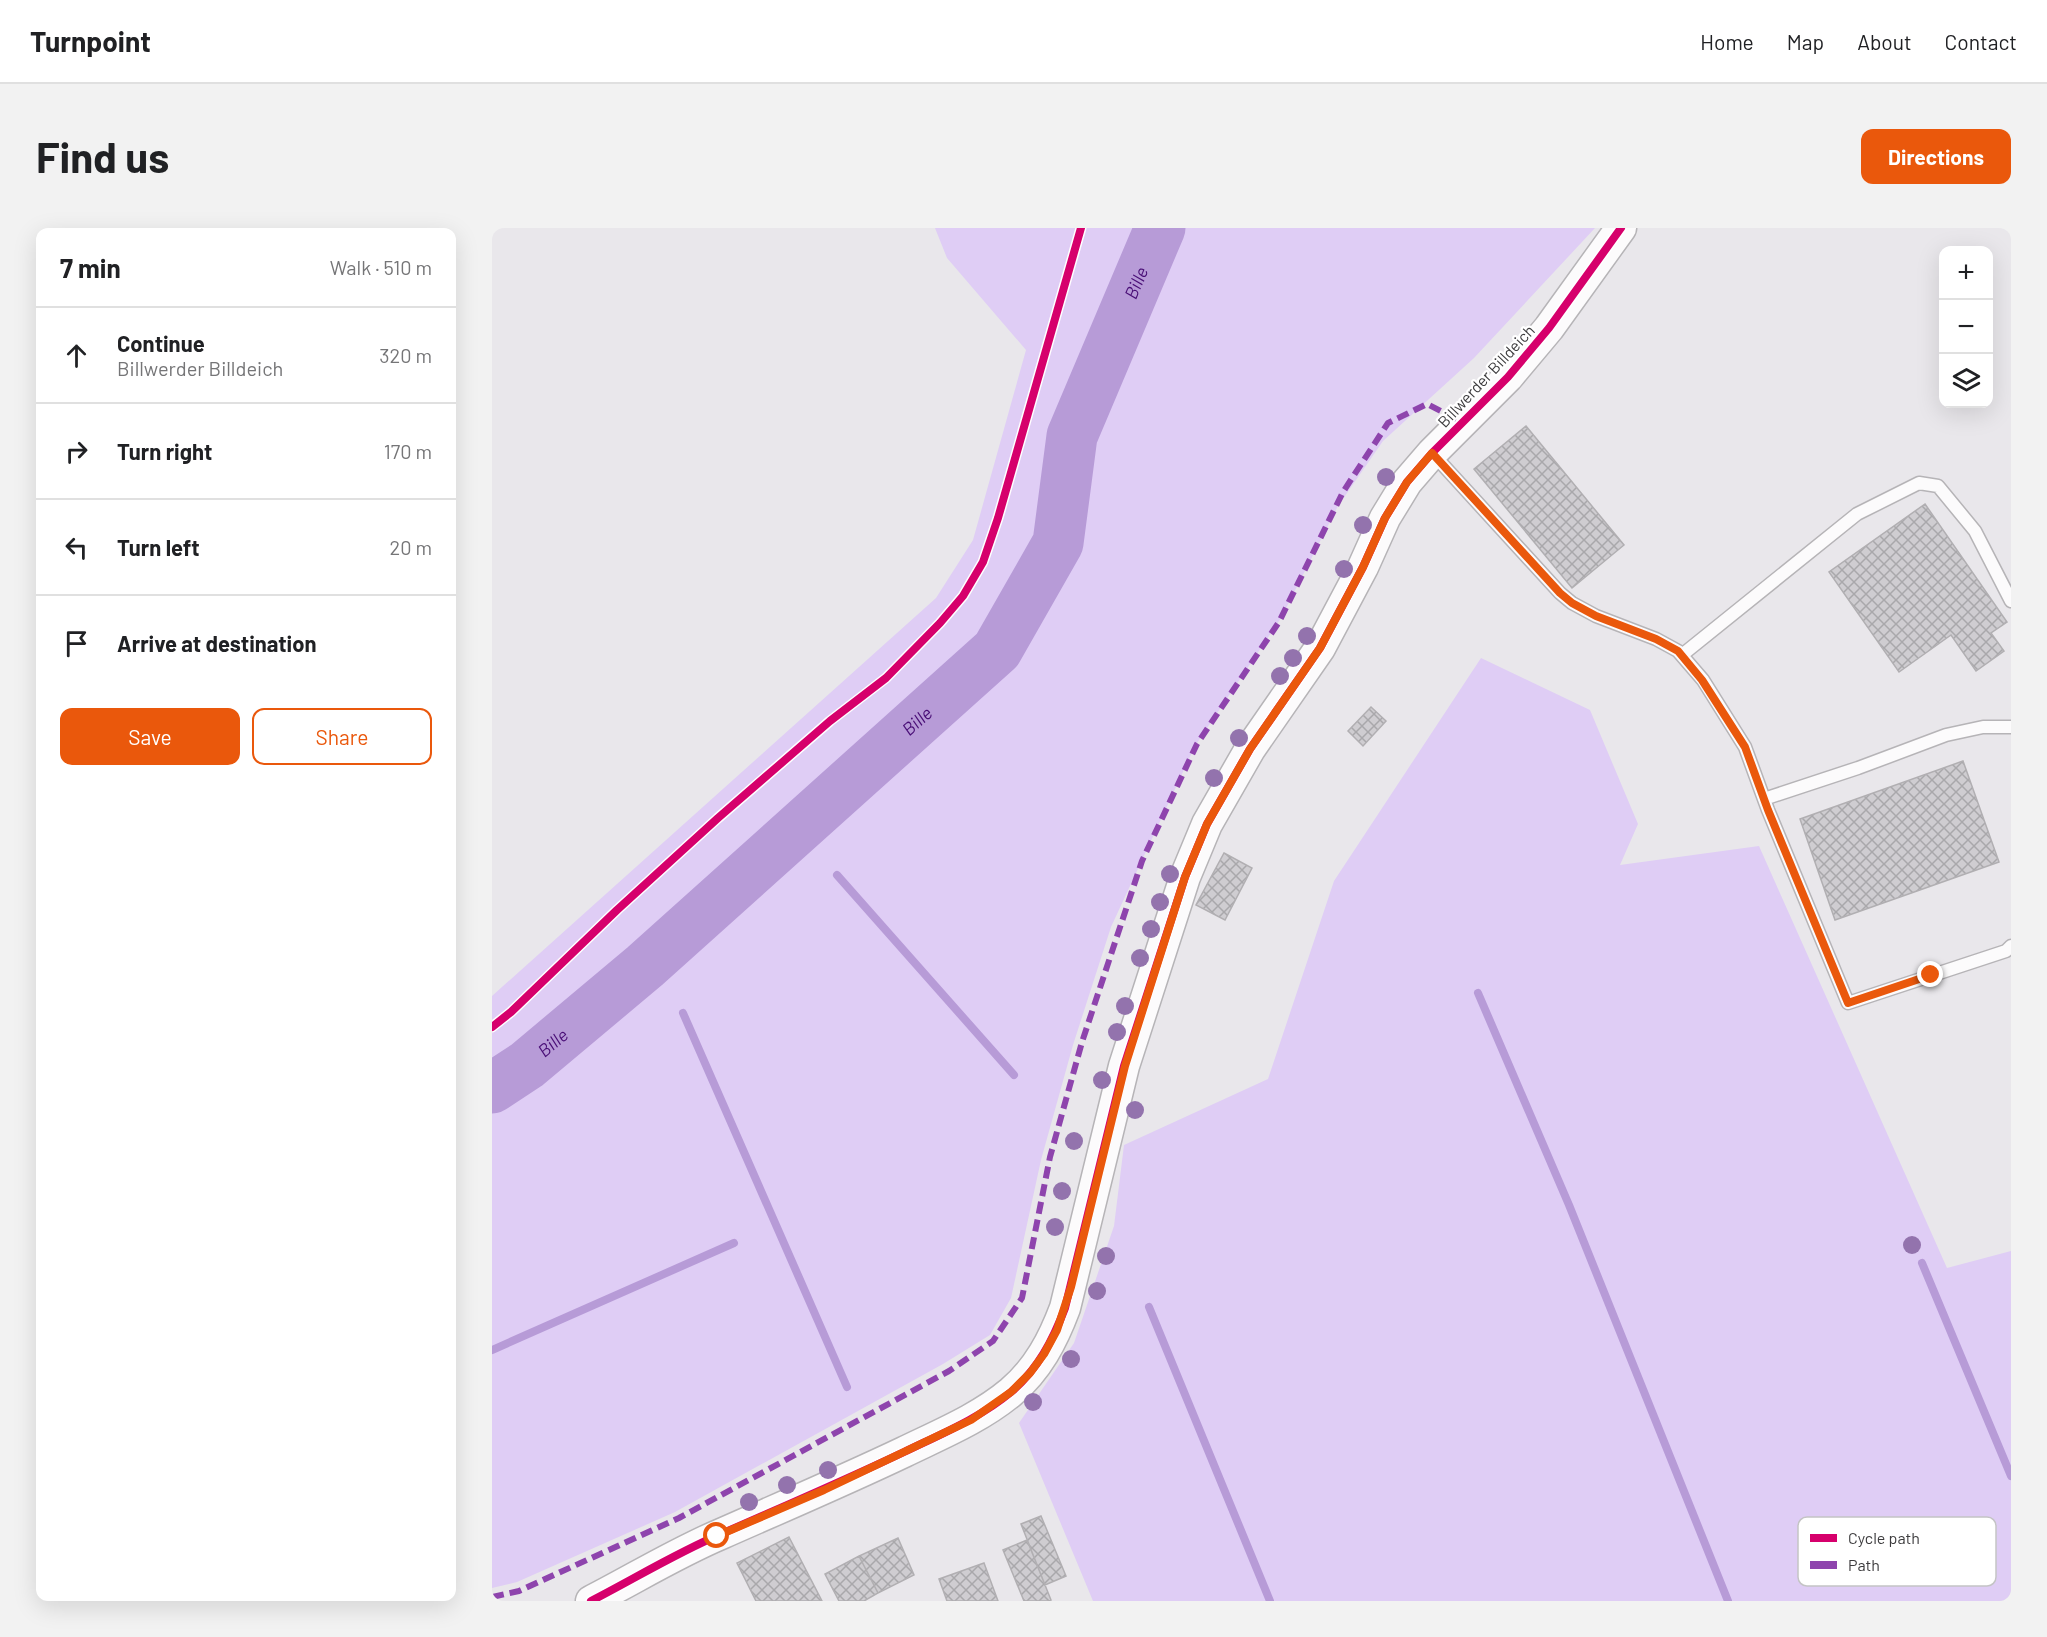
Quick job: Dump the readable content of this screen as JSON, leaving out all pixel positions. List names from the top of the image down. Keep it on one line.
{"streets":{"street":["Billwerder Billdeich"]},"water":["Bille"],"legend":["Cycle path","Path"],"page":{"header":"Turnpoint","nav":["Home","Map","About","Contact"],"buttons":["Directions",["Save","Share"]],"title":"Find us","heading":["7 min","Walk · 510 m"],"map_buttons":["+","−"],"list":[["Continue","Billwerder Billdeich","320 m"],["Turn right","170 m"],["Turn left","20 m"],"Arrive at destination"]}}
